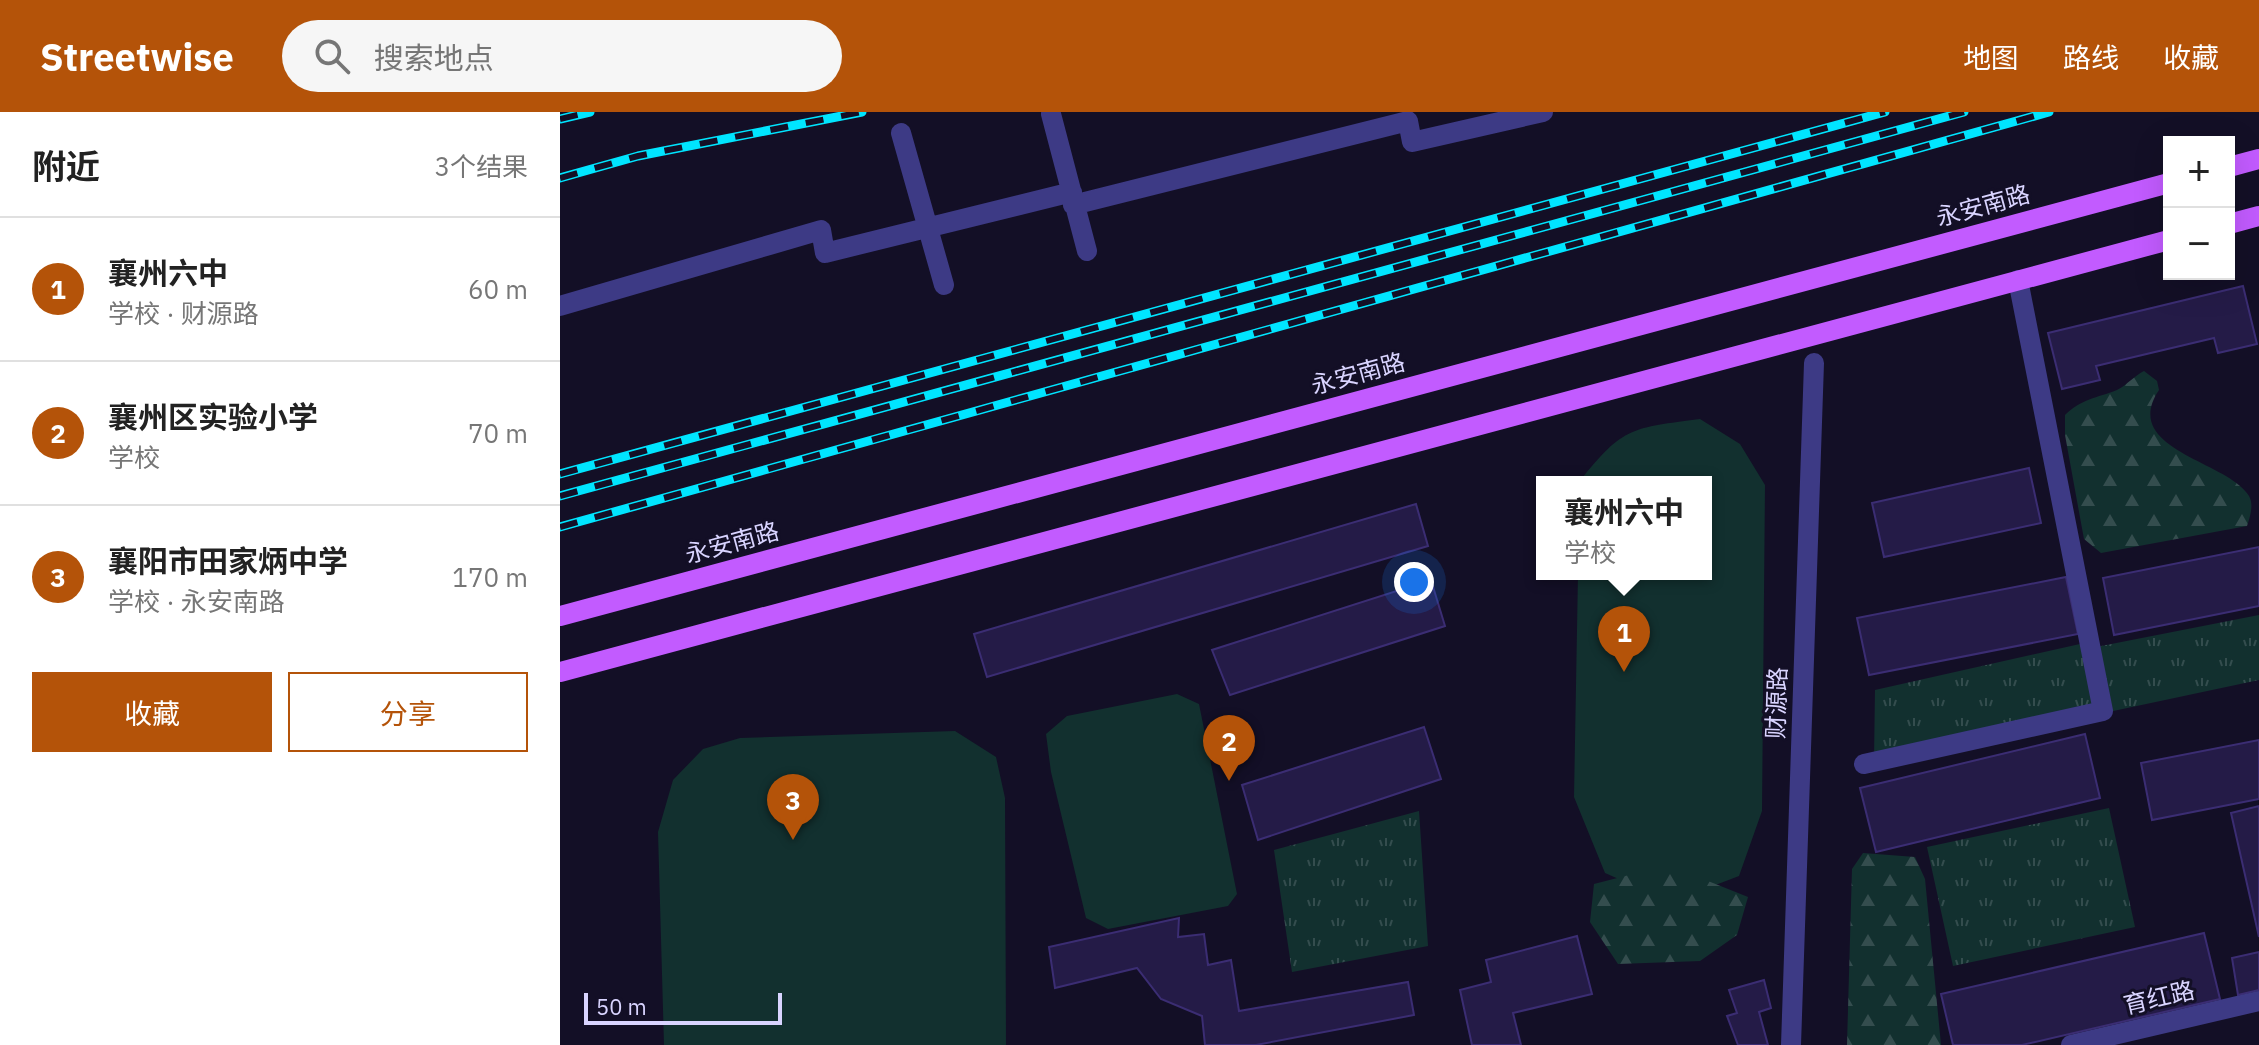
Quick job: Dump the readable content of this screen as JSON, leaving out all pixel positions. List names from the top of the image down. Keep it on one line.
{"streets":{"main road":["永安南路"],"street":["财源路","育红路"]},"scale_bar":"50 m","page":{"header":"Streetwise","search":"搜索地点","nav":["地图","路线","收藏"],"heading":["附近","3个结果"],"map_buttons":["+","−"],"list":[{"mark":"1","name":"襄州六中","note":"学校 · 财源路","value":"60 m"},{"mark":"2","name":"襄州区实验小学","note":"学校","value":"70 m"},{"mark":"3","name":"襄阳市田家炳中学","note":"学校 · 永安南路","value":"170 m"}],"popup":["襄州六中","学校"],"pins":["1","2","3"],"buttons":["收藏","分享"],"scale":"50 m"}}
